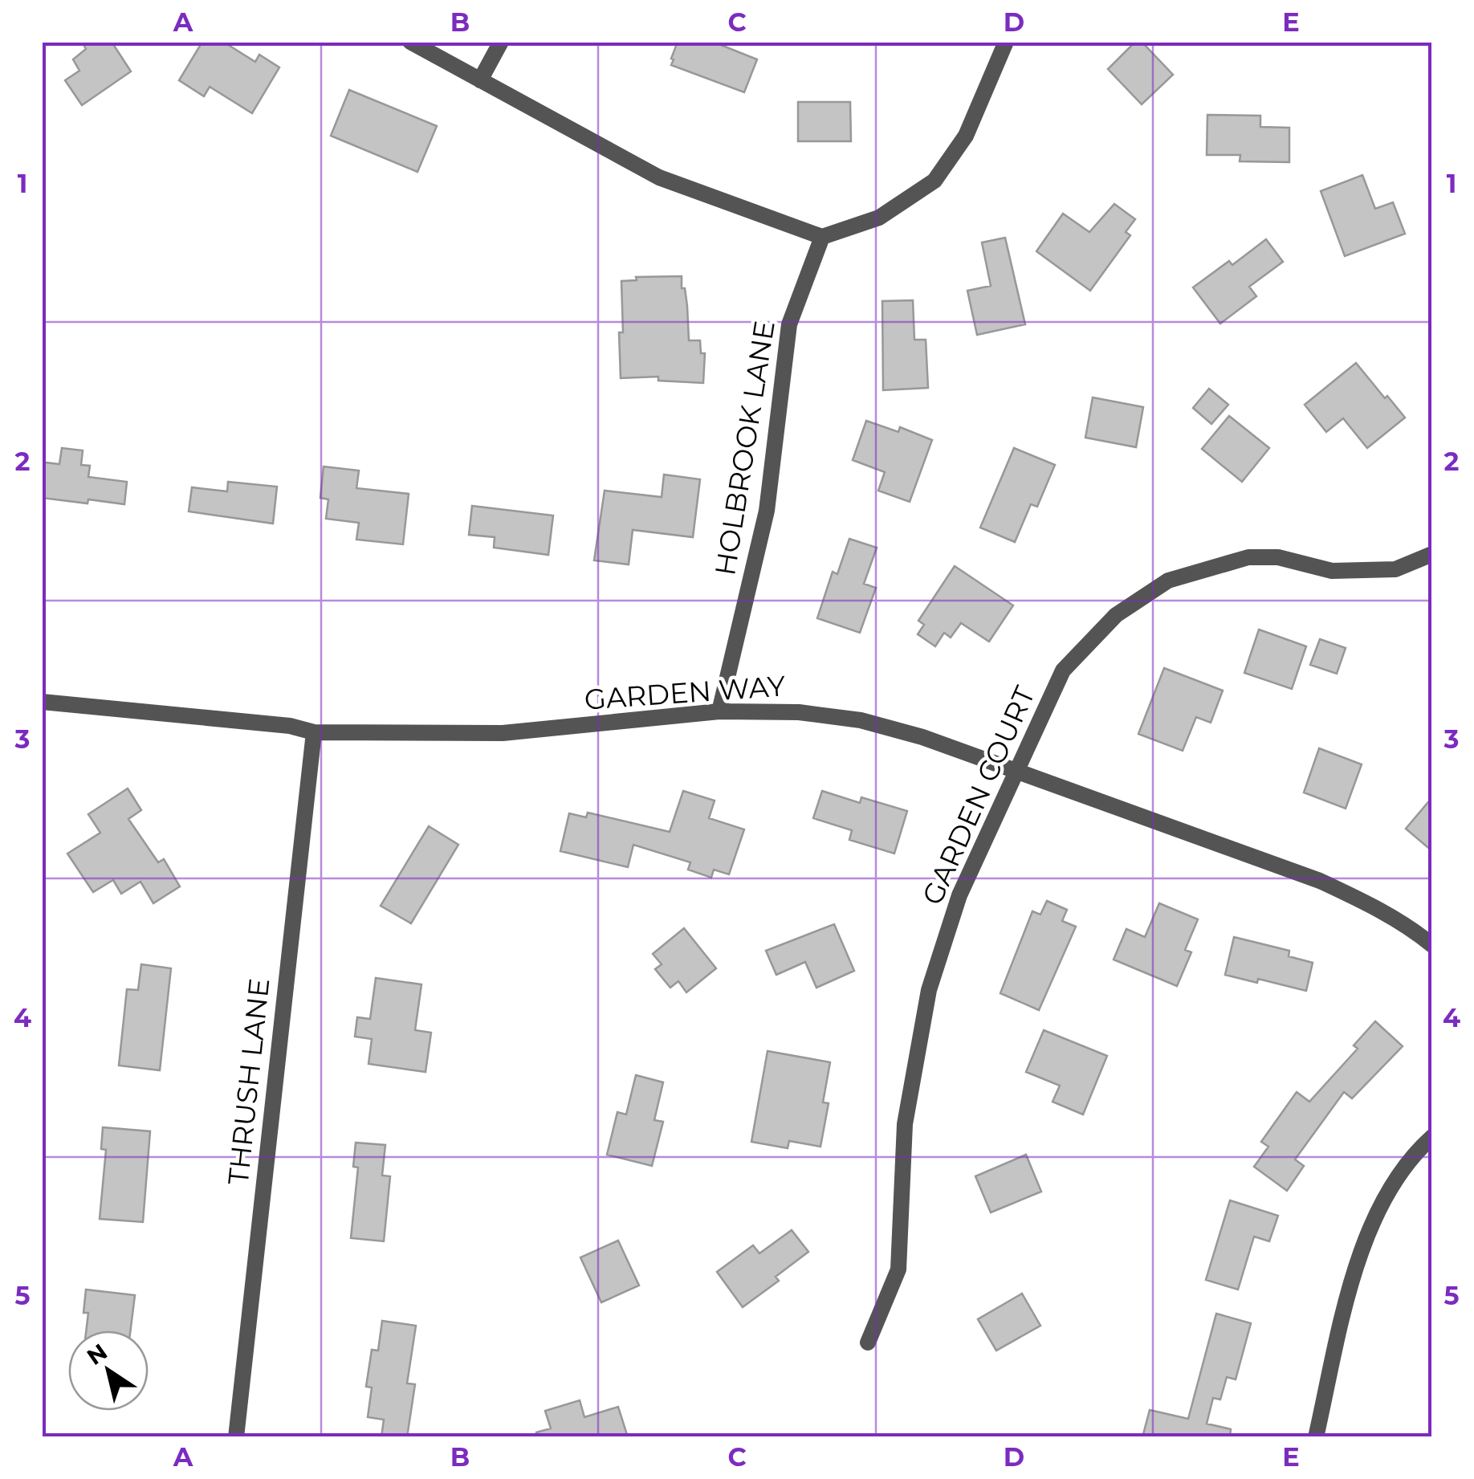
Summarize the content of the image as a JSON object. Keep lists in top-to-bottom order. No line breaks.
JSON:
{"streets":{"street":["HOLBROOK LANE","GARDEN WAY","GARDEN COURT","THRUSH LANE"]},"crossings":[["HOLBROOK LANE","GARDEN WAY"],["GARDEN WAY","GARDEN COURT"],["GARDEN WAY","THRUSH LANE"]],"north":"top left","grid":{"columns":["A","B","C","D","E"],"rows":["1","2","3","4","5"]}}
